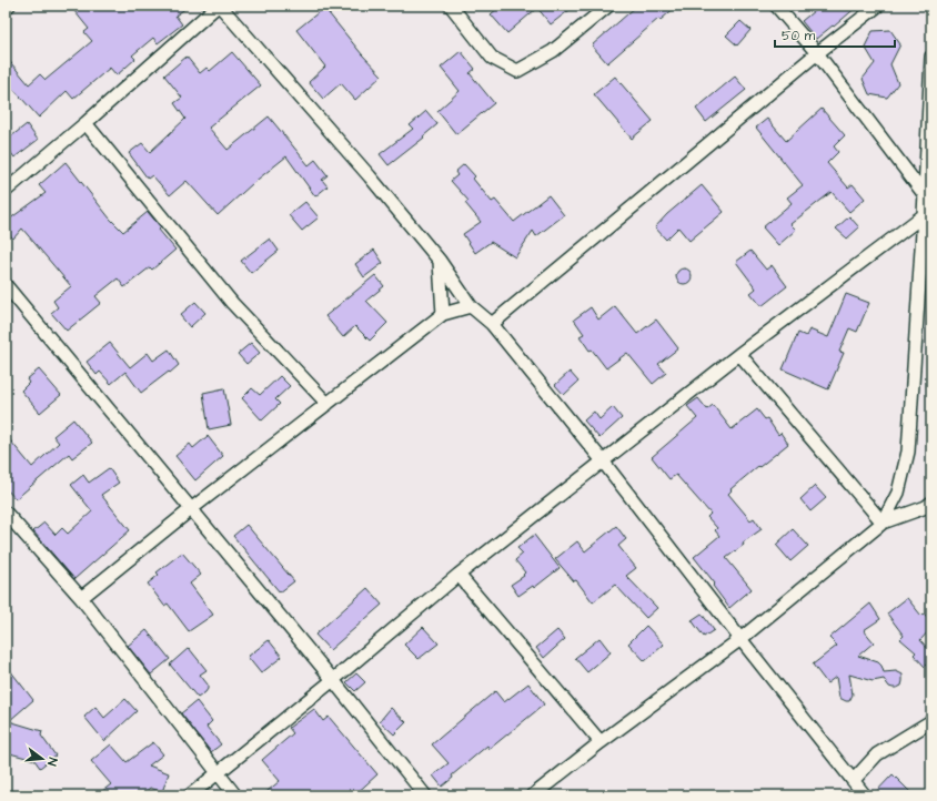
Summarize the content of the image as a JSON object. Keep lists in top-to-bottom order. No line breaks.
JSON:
{"scale_bar":"50 m","north":"right"}
